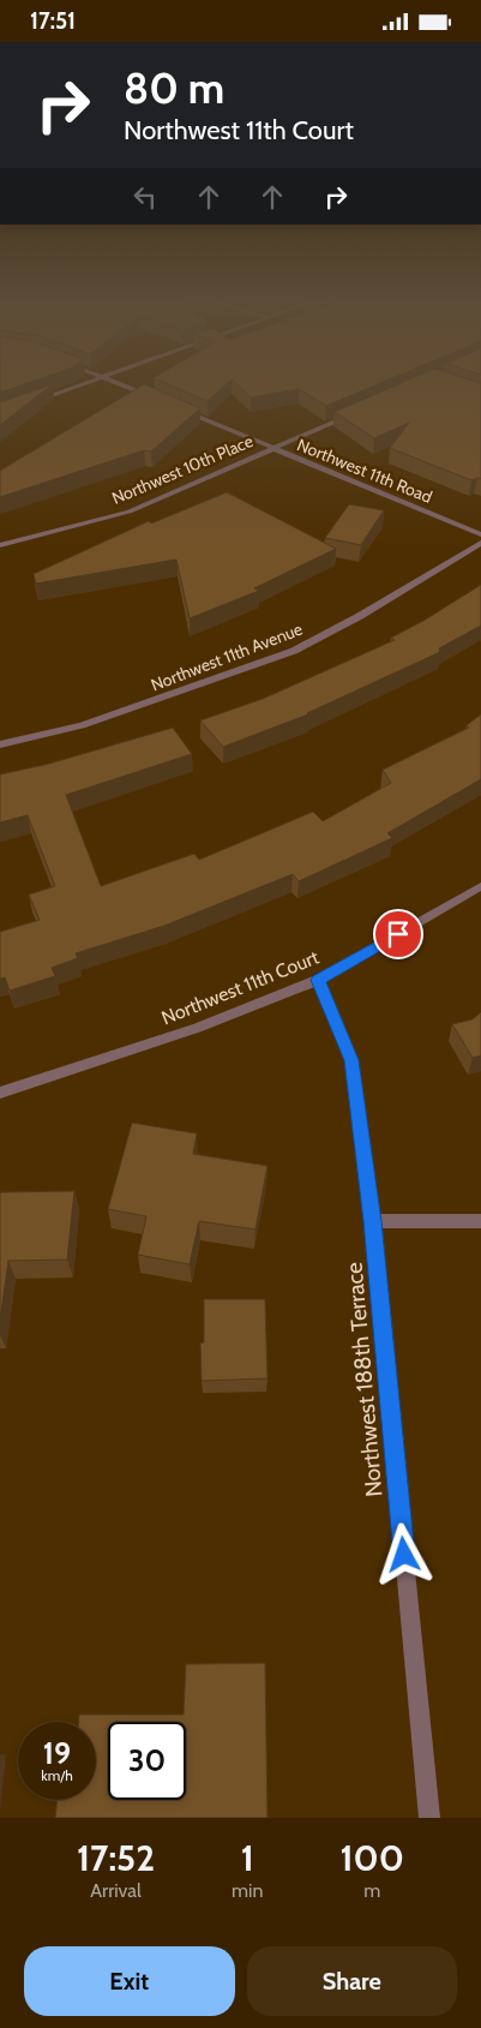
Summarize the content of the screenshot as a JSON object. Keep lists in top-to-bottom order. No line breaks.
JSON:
{"streets":{"street":["Northwest 10th Place","Northwest 11th Road","Northwest 11th Avenue","Northwest 11th Court","Northwest 188th Terrace"]},"crossings":[["Northwest 10th Place","Northwest 11th Road"],["Northwest 11th Court","Northwest 188th Terrace"]],"page":{"status":"17:51","turn":["80 m","Northwest 11th Court"],"speed":"19 km/h","limit":"30","eta":["17:52","Arrival","1","min","100","m"],"buttons":["Exit","Share"]}}
